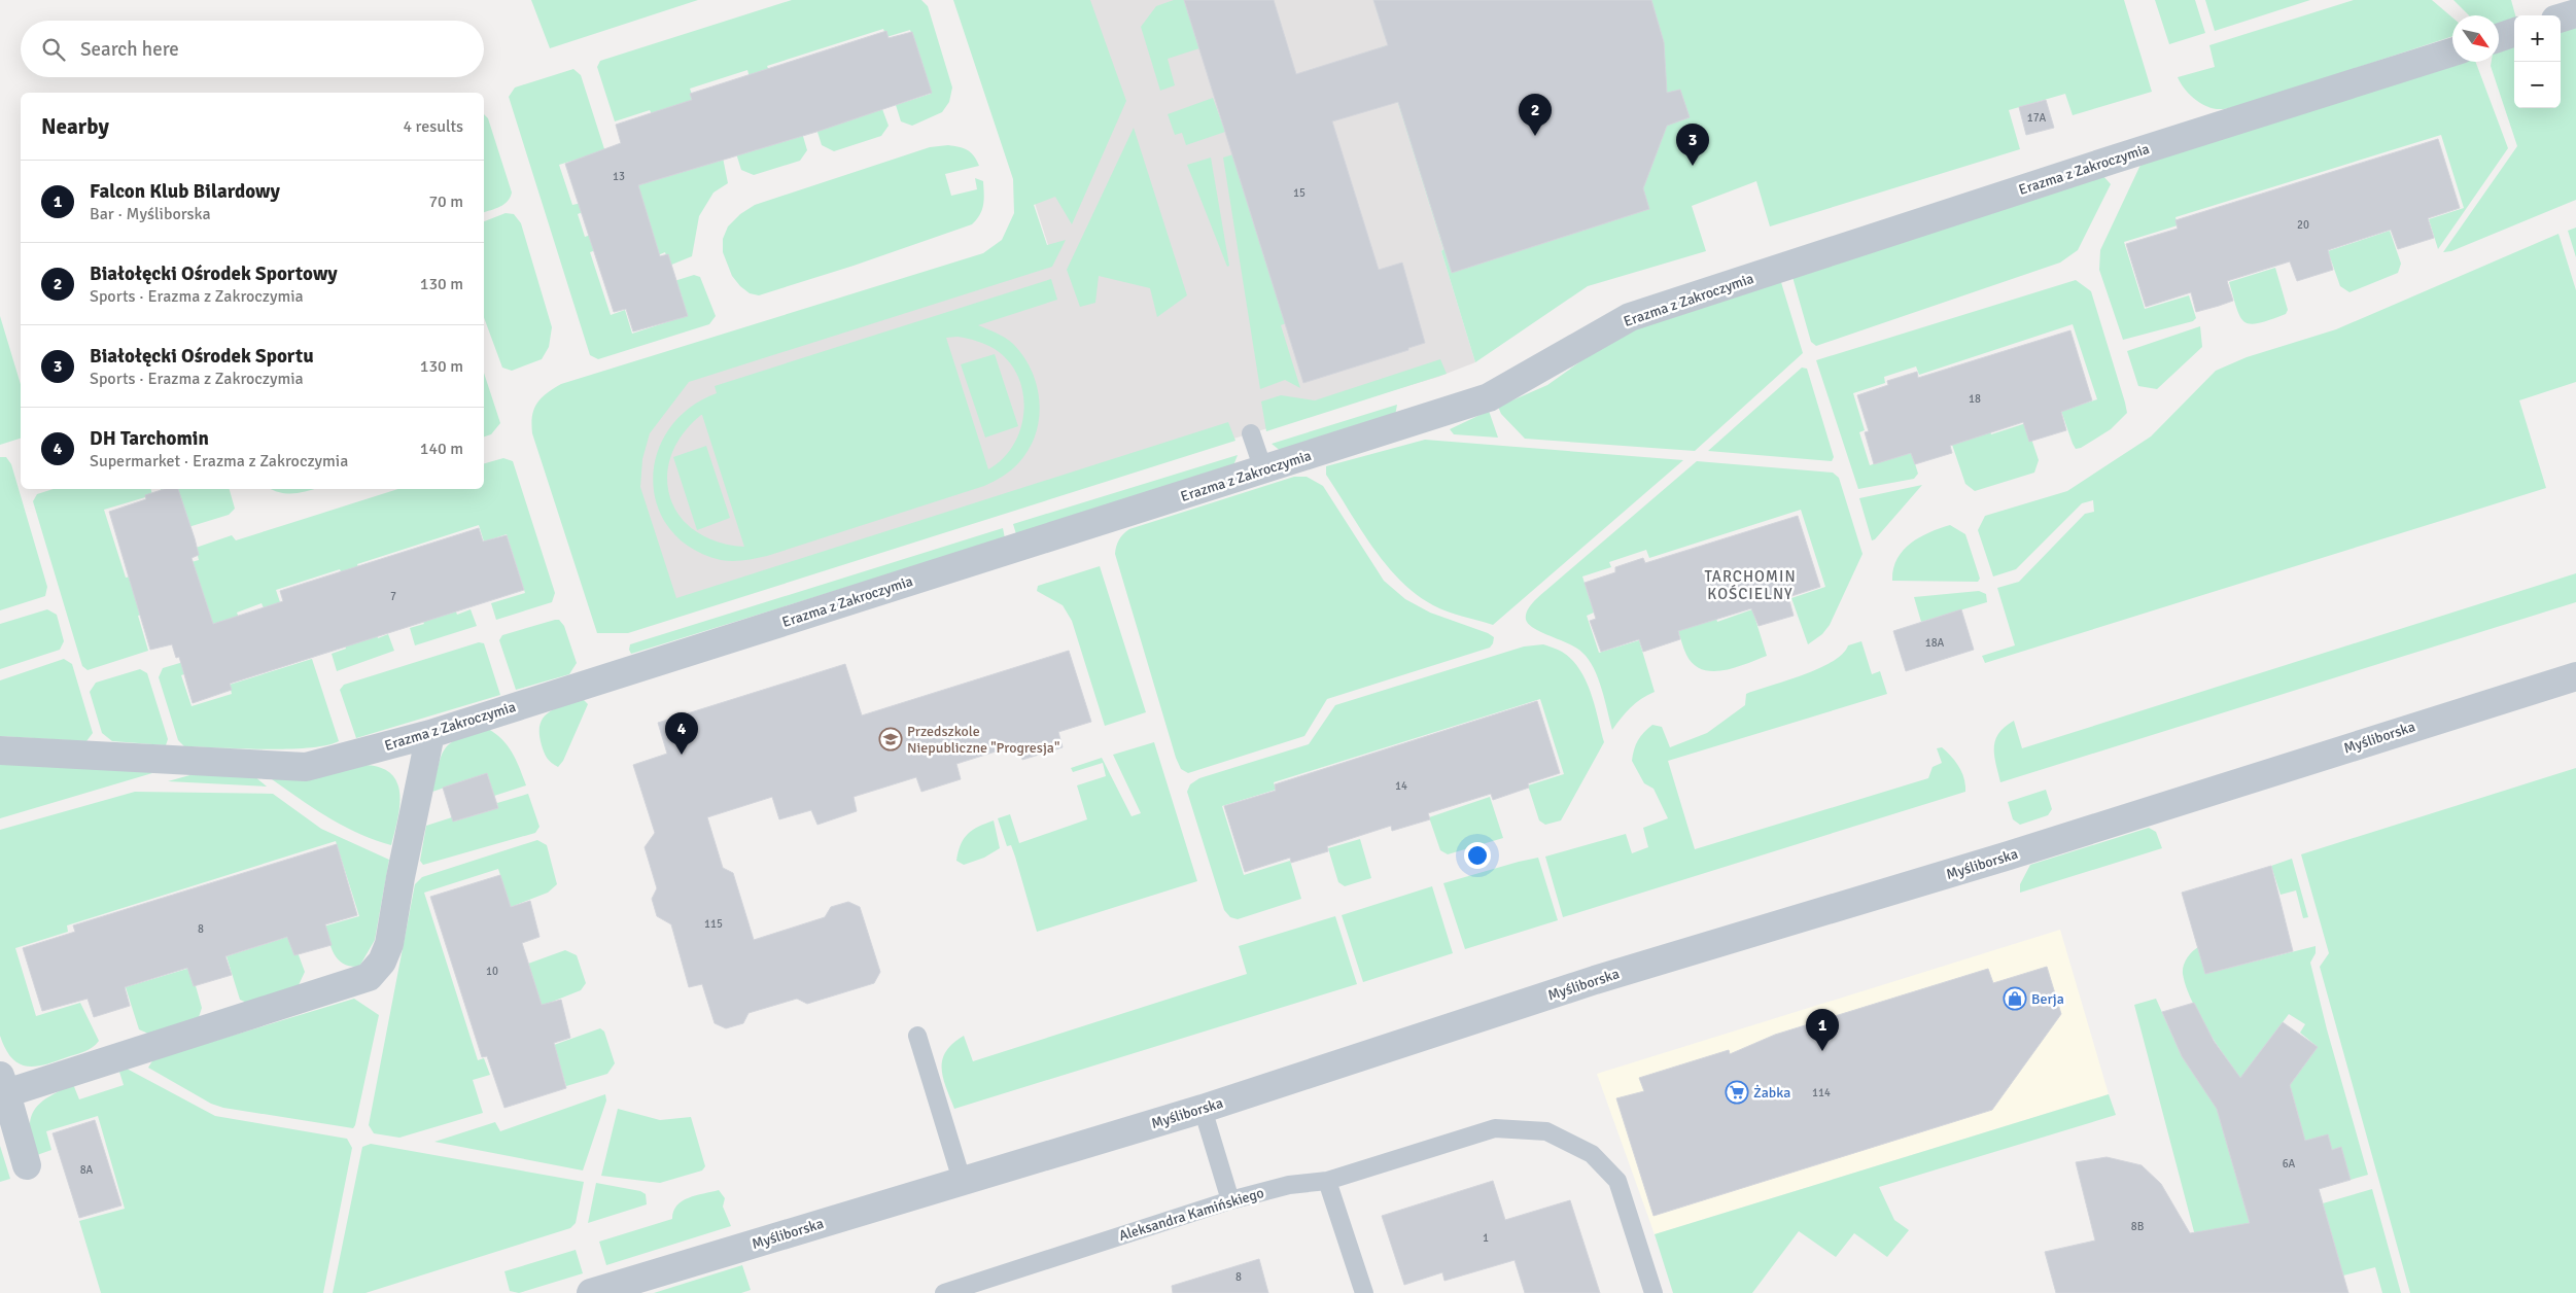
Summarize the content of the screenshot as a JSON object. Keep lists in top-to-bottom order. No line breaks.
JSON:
{"streets":{"street":["Erazma z Zakroczymia","Myśliborska"],"lane":["Aleksandra Kamińskiego"]},"districts":["TARCHOMIN KOŚCIELNY"],"places":{"school or university":["Przedszkole Niepubliczne \"Progresja\""],"shop":["Berja"],"supermarket":["Żabka"]},"house_numbers":["17A","13","15","20","18","7","18A","14","115","8","10","114","6A","8A","8B","1","8"],"north":"bottom right","page":{"map_buttons":["+","−"],"search":"Search here","heading":["Nearby","4 results"],"pins":["2","3","4","1"],"list":[{"mark":"1","name":"Falcon Klub Bilardowy","note":"Bar · Myśliborska","value":"70 m"},{"mark":"2","name":"Białołęcki Ośrodek Sportowy","note":"Sports · Erazma z Zakroczymia","value":"130 m"},{"mark":"3","name":"Białołęcki Ośrodek Sportu","note":"Sports · Erazma z Zakroczymia","value":"130 m"},{"mark":"4","name":"DH Tarchomin","note":"Supermarket · Erazma z Zakroczymia","value":"140 m"}]}}
